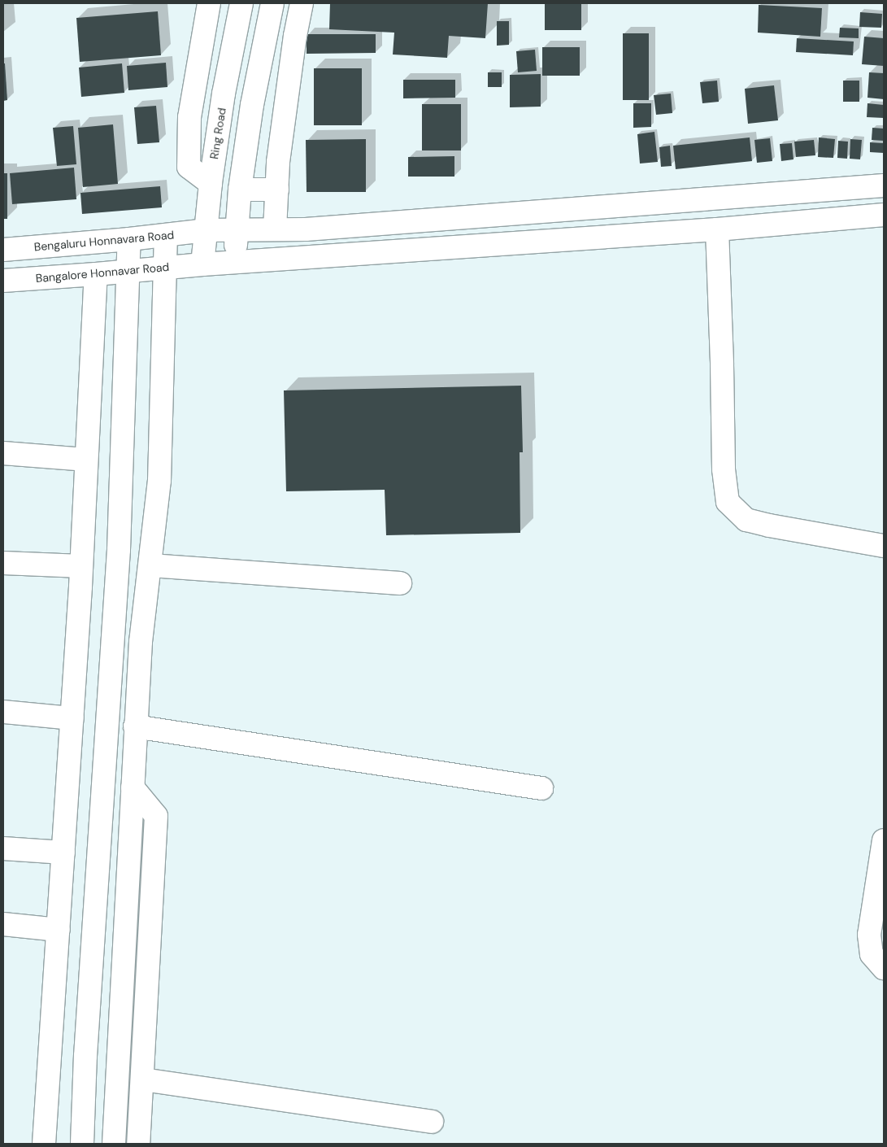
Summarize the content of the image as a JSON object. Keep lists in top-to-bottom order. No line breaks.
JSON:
{"streets":{"main road":["Ring Road","Bengaluru Honnavara Road","Bangalore Honnavar Road"]},"crossings":[["Ring Road","Bengaluru Honnavara Road"],["Ring Road","Bangalore Honnavar Road"]]}
